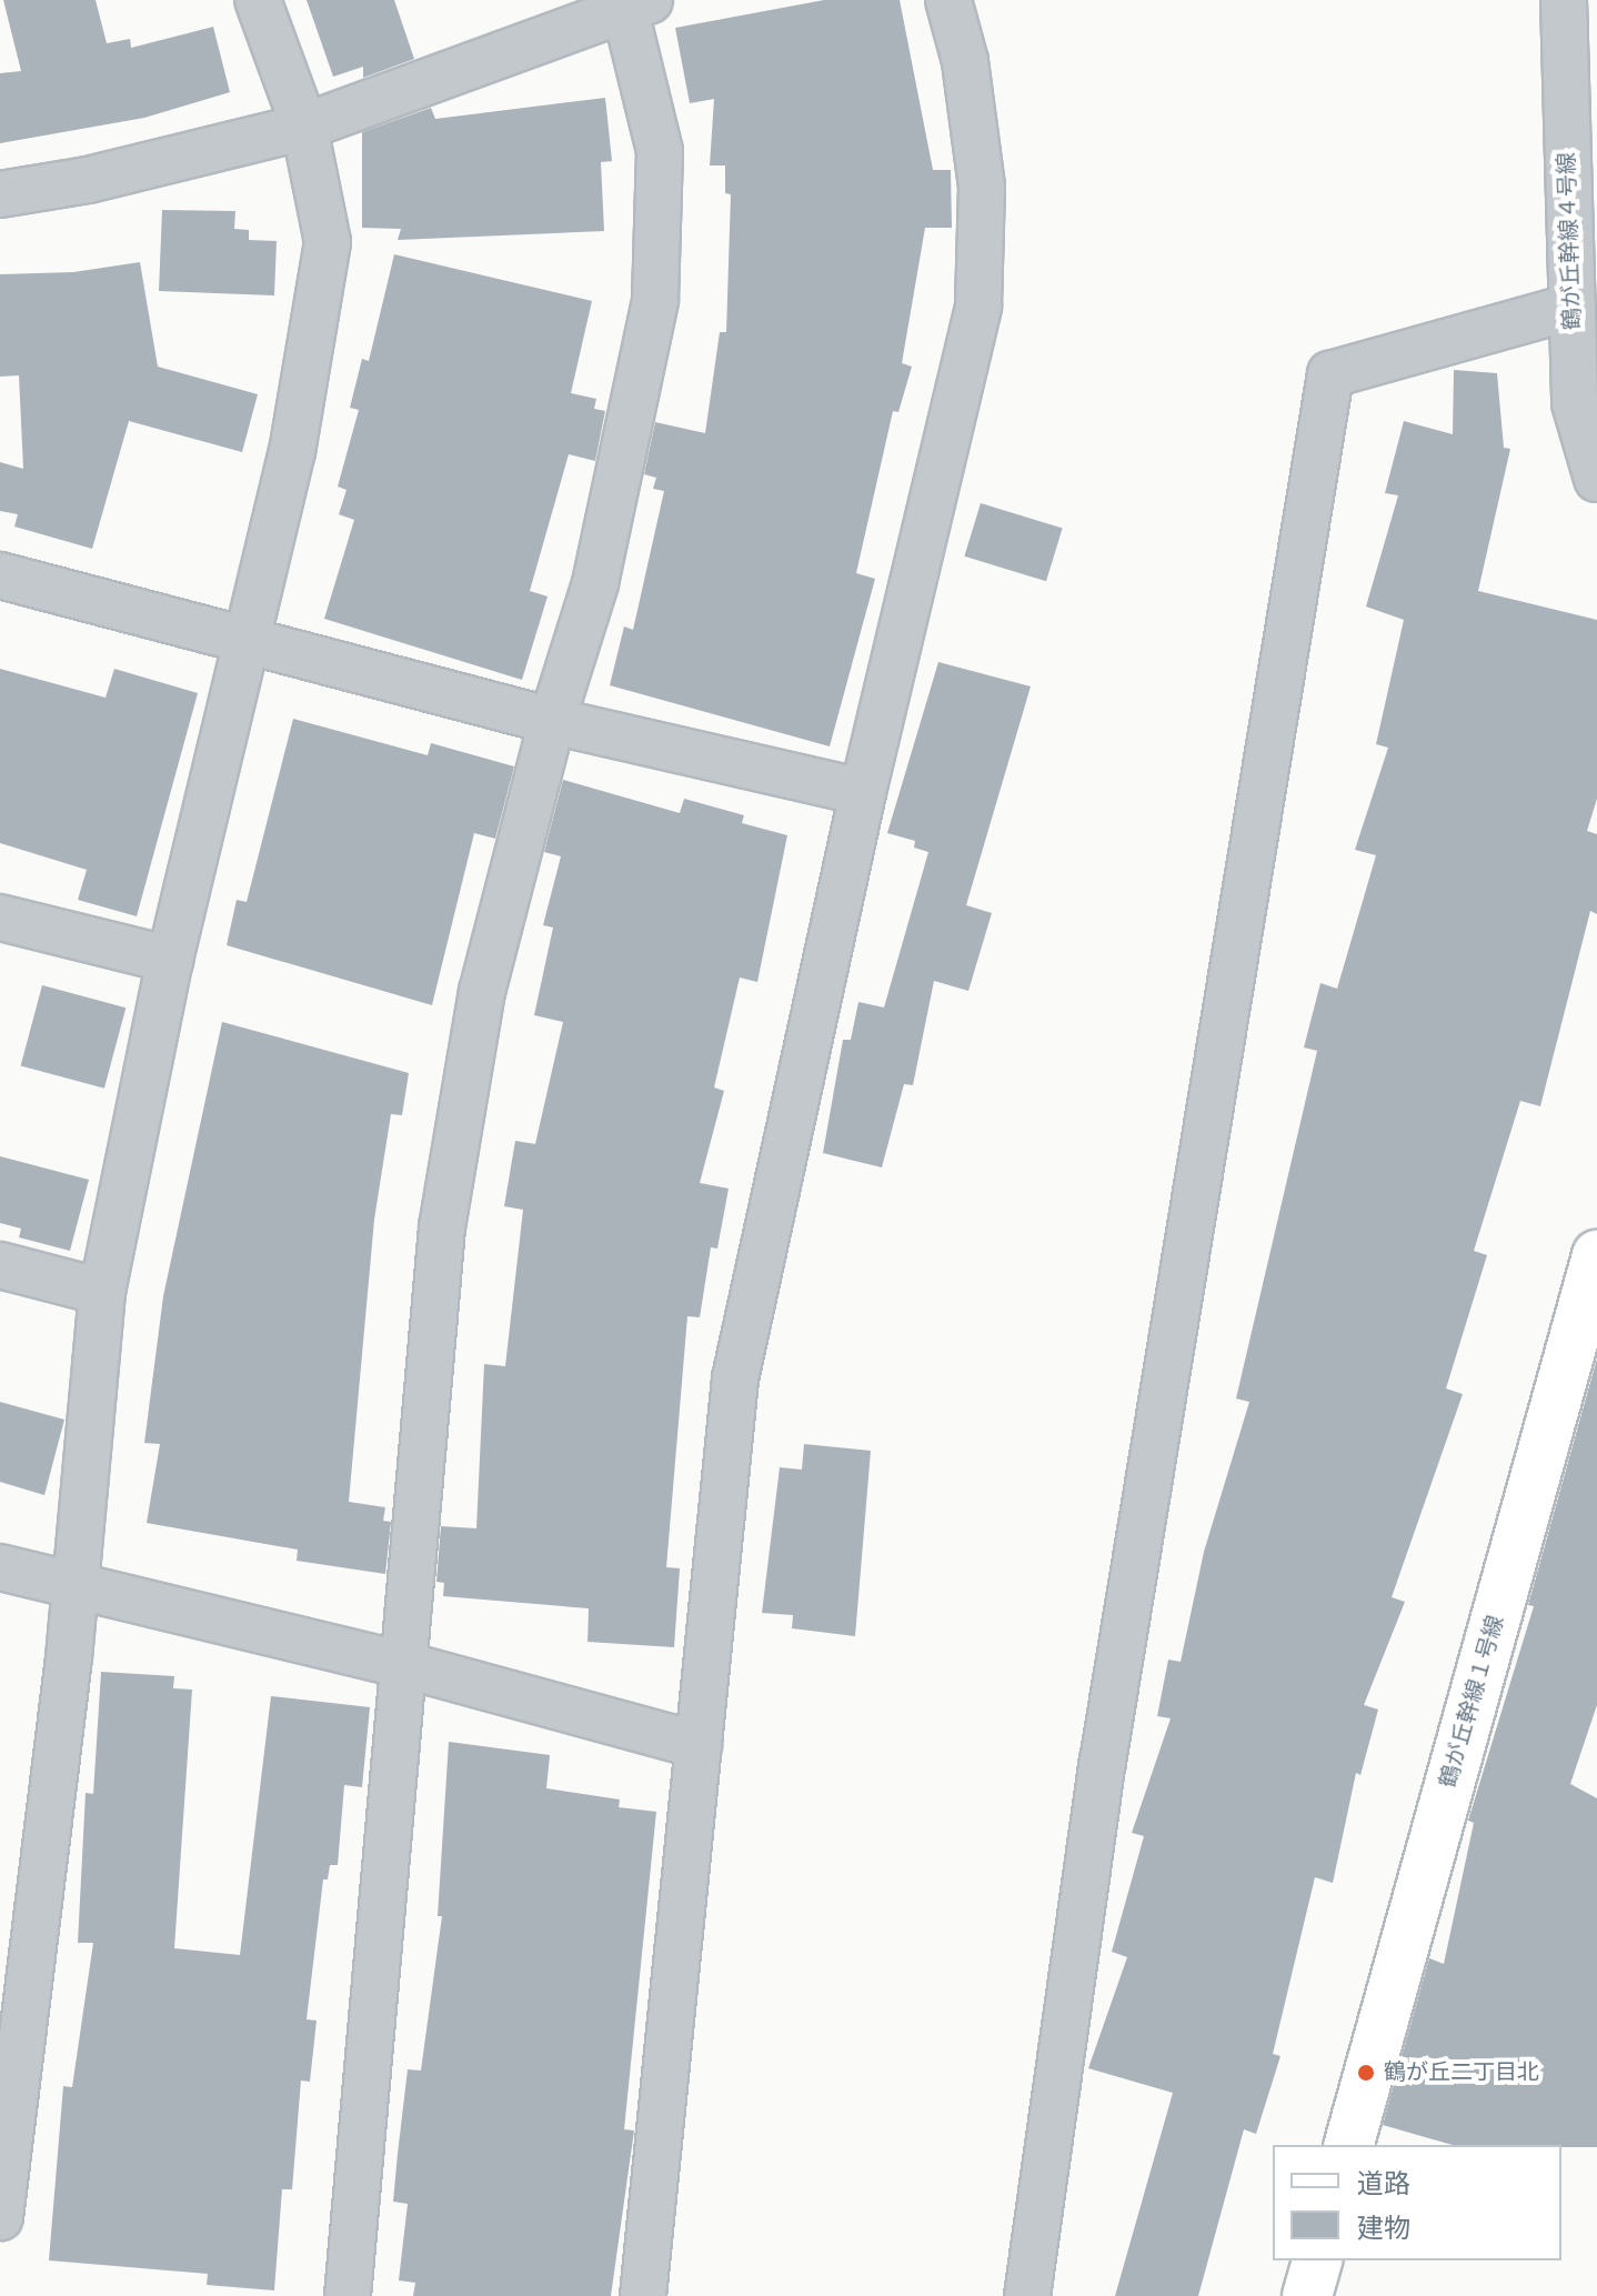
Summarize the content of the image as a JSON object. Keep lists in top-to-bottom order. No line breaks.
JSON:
{"streets":{"street":["鶴が丘幹線４号線","鶴が丘幹線１号線"]},"places":["鶴が丘二丁目北"],"legend":["道路","建物"]}
